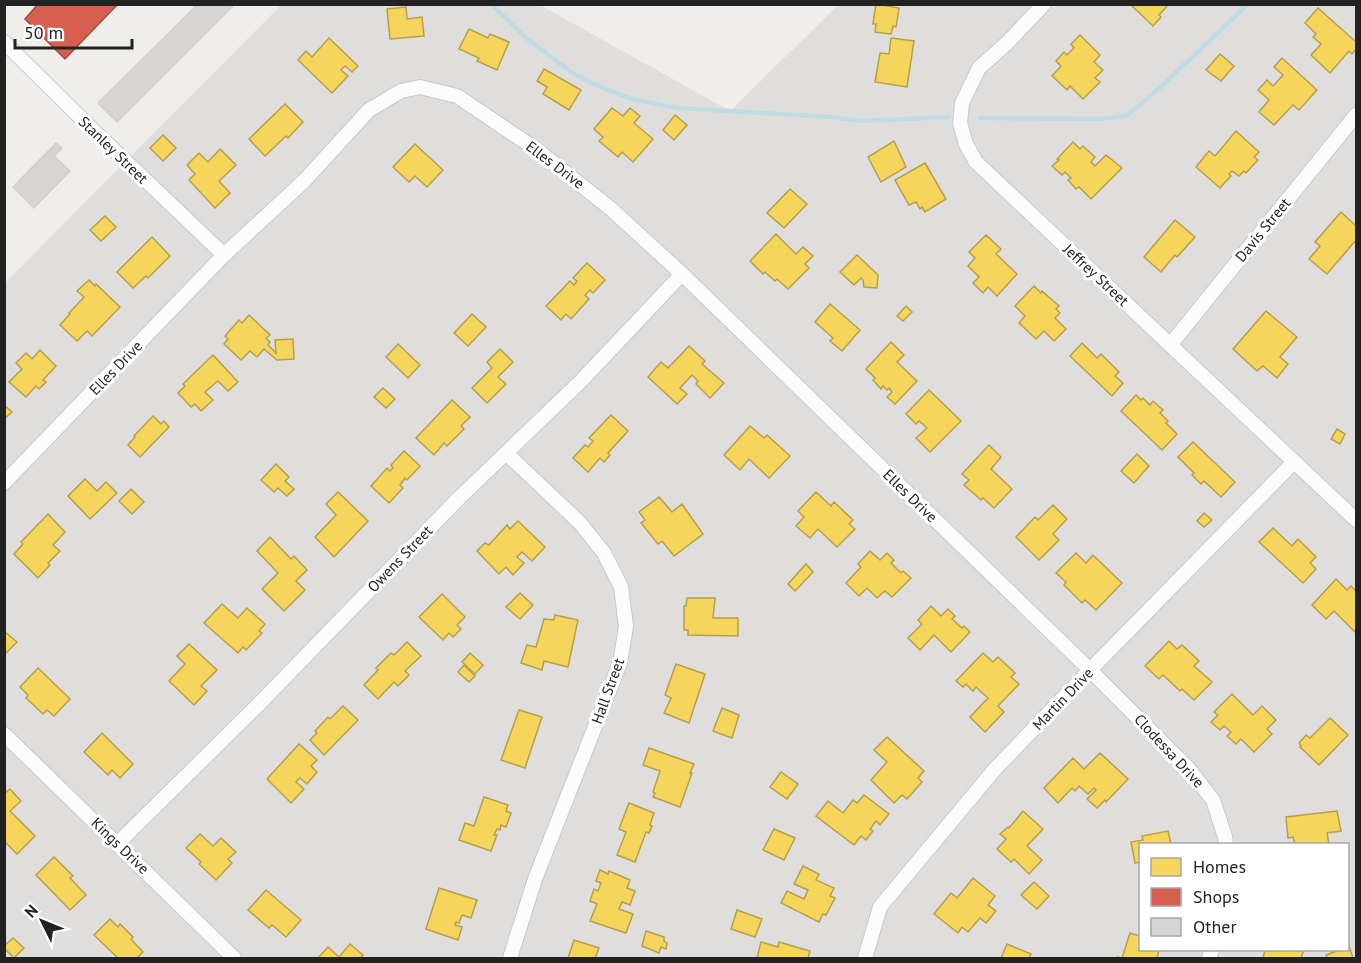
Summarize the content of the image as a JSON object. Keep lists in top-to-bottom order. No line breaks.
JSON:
{"streets":{"street":["Stanley Street","Elles Drive","Davis Street","Jeffrey Street","Owens Street","Hall Street","Martin Drive","Clodessa Drive","Kings Drive"]},"crossings":[["Stanley Street","Elles Drive"],["Elles Drive","Owens Street"],["Elles Drive","Martin Drive"],["Elles Drive","Clodessa Drive"],["Davis Street","Jeffrey Street"],["Jeffrey Street","Martin Drive"],["Owens Street","Hall Street"],["Owens Street","Kings Drive"],["Martin Drive","Clodessa Drive"]],"legend":["Homes","Shops","Other"],"scale_bar":"50 m","north":"top left"}
